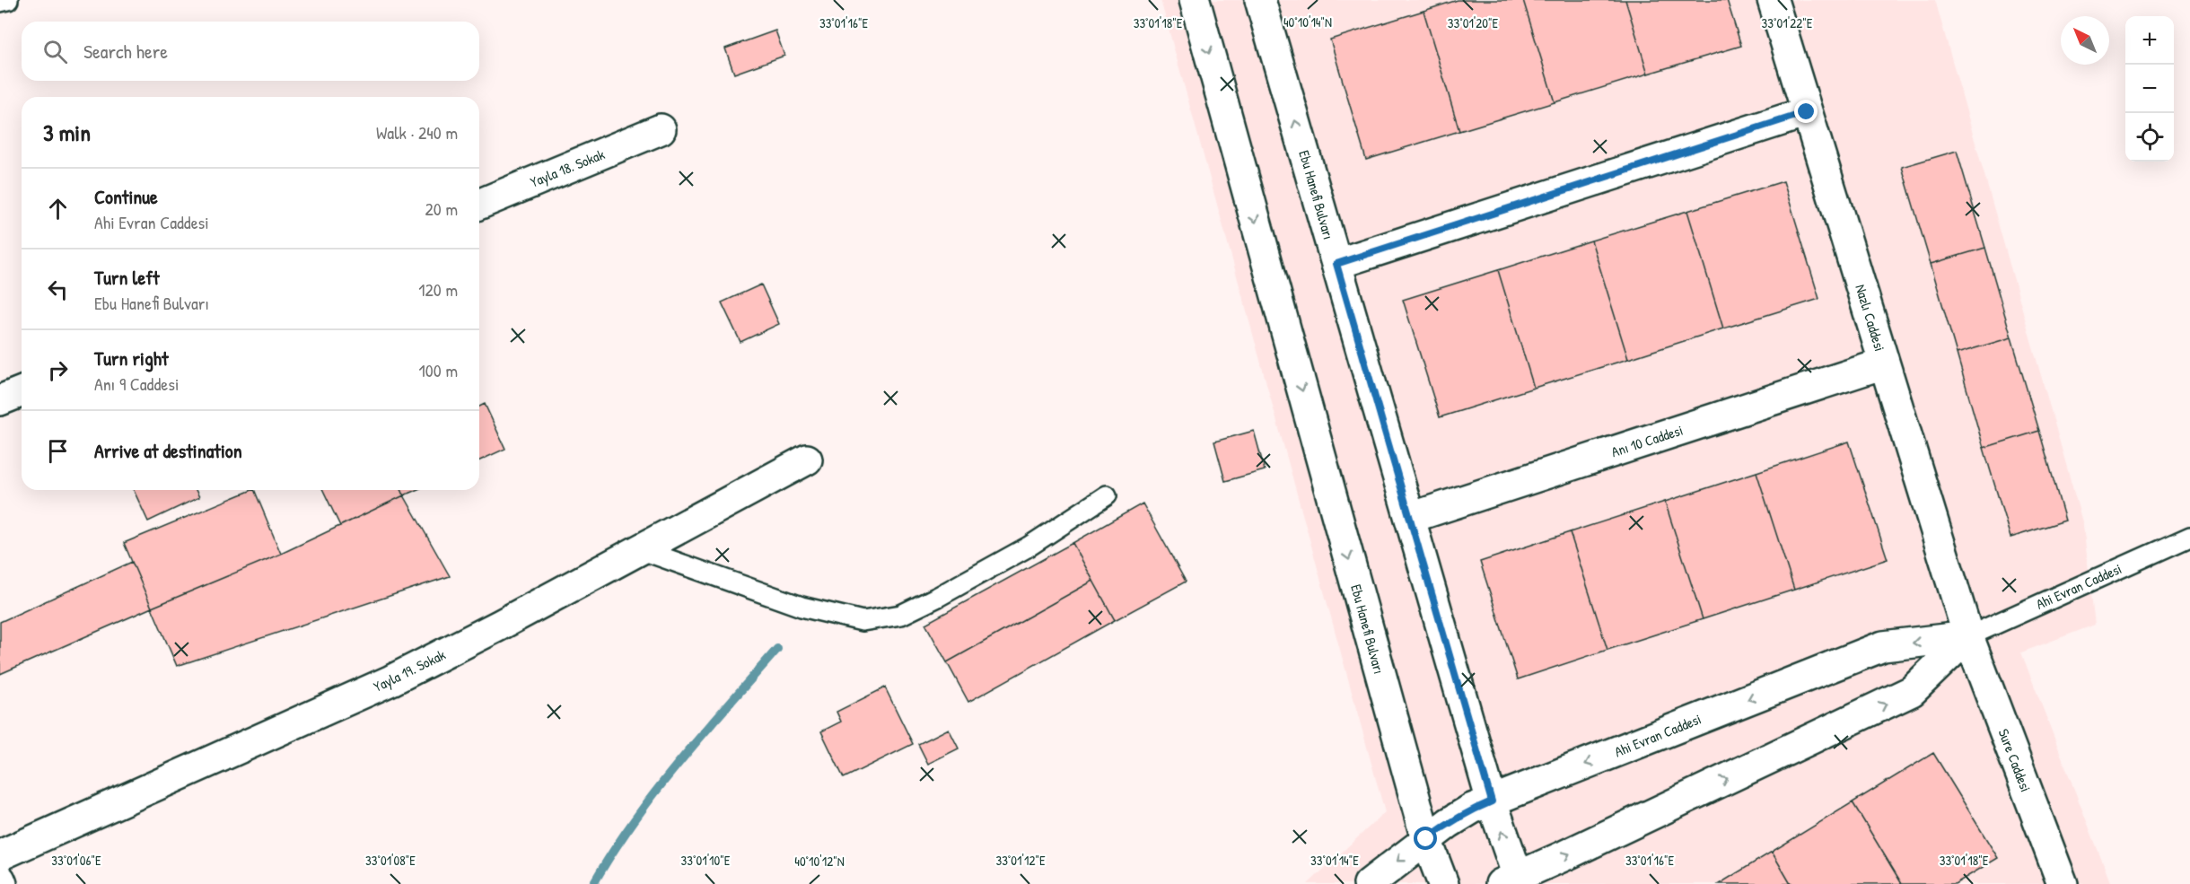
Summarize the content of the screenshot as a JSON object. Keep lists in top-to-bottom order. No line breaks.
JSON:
{"streets":{"street":["Yayla 18. Sokak","Ebu Hanefi Bulvarı","Nazlı Caddesi","Anı 10 Caddesi","Ahi Evran Caddesi","Yayla 19. Sokak","Sure Caddesi"]},"crossings":[["Ebu Hanefi Bulvarı","Anı 10 Caddesi"],["Ebu Hanefi Bulvarı","Ahi Evran Caddesi"],["Nazlı Caddesi","Anı 10 Caddesi"],["Nazlı Caddesi","Ahi Evran Caddesi"],["Nazlı Caddesi","Sure Caddesi"],["Ahi Evran Caddesi","Sure Caddesi"]],"north":"top left","page":{"map_buttons":["+","−"],"search":"Search here","heading":["3 min","Walk · 240 m"],"list":[["Continue","Ahi Evran Caddesi","20 m"],["Turn left","Ebu Hanefi Bulvarı","120 m"],["Turn right","Anı 9 Caddesi","100 m"],"Arrive at destination"]},"coordinates":["40°10'14\"N","33°01'16\"E","33°01'18\"E","33°01'22\"E","33°01'20\"E","33°01'06\"E","33°01'08\"E","33°01'10\"E","33°01'12\"E","33°01'14\"E","40°10'12\"N"]}
